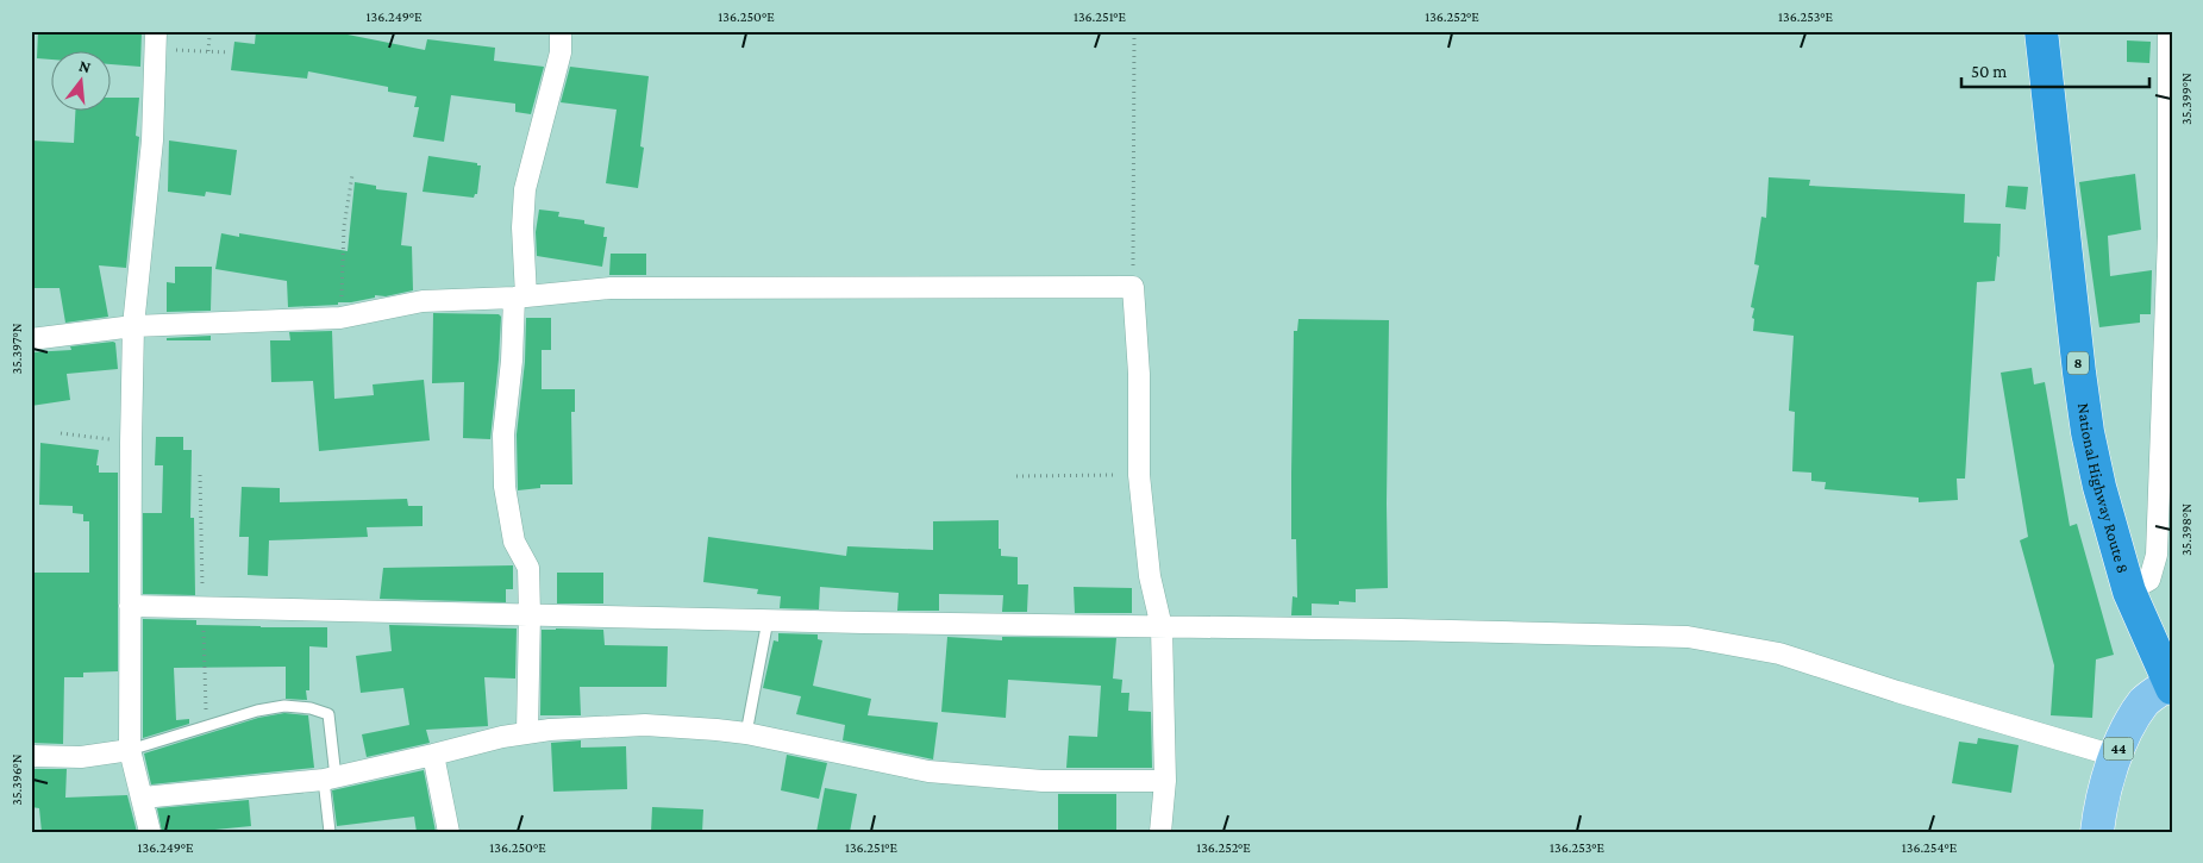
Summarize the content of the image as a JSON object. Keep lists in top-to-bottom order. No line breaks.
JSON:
{"streets":{"highway":["8","National Highway Route 8"],"main road":["44"]},"crossings":[["National Highway Route 8","44"]],"scale_bar":"50 m","north":"top","coordinates":["136.249°E","136.250°E","136.251°E","136.252°E","136.253°E","35.399°N","35.397°N","35.398°N","35.396°N","136.254°E"]}
